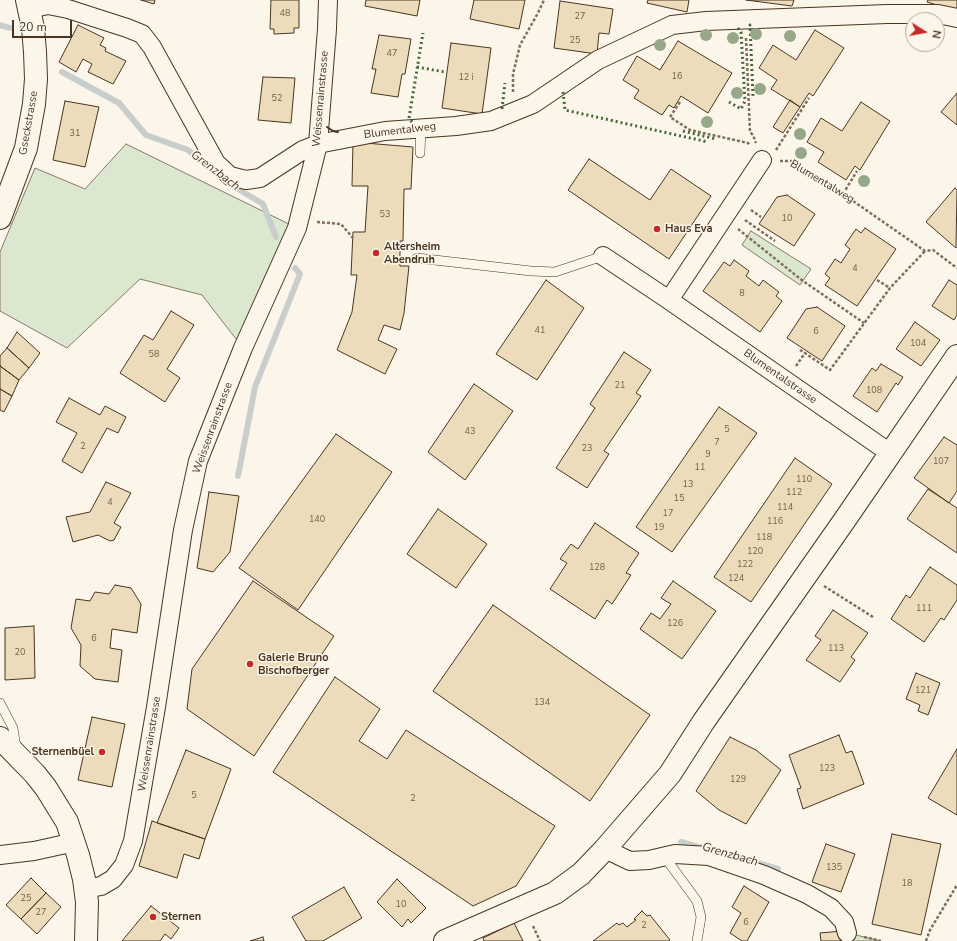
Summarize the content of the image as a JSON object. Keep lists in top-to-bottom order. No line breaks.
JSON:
{"streets":{"street":["Weissenrainstrasse","Gseckstrasse","Blumentalweg","Blumentalstrasse"]},"crossings":[["Weissenrainstrasse","Blumentalweg"],["Gseckstrasse","Blumentalweg"]],"water":["Grenzbach"],"places":["Haus Eva","Altersheim Abendruh","Galerie Bruno Bischofberger","Sternenbüel","Sternen"],"house_numbers":["48","27","25","47","16","12 i","52","31","53","10","4","8","41","6","104","58","21","108","5","43","7","2","23","9","107","11","110","13","112","15","4","114","17","140","116","19","118","120","122","128","124","111","126","6","113","20","121","134","123","129","5","2","135","18","25","10","27","6","2"],"scale_bar":"20 m","north":"right"}
